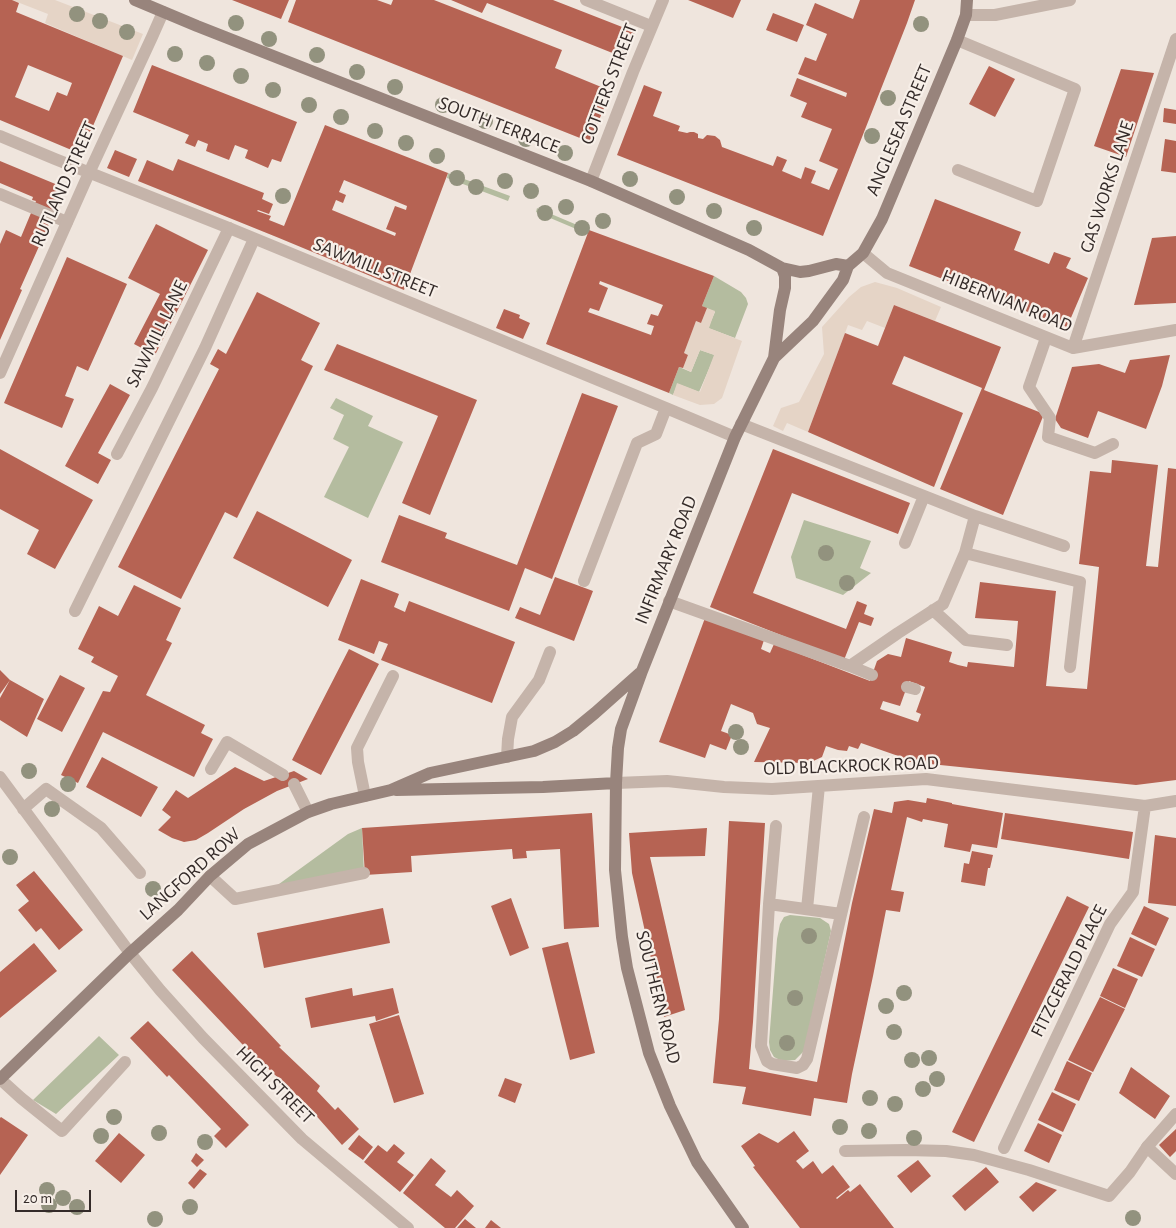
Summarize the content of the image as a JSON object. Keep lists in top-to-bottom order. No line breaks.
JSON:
{"streets":{"main road":["SOUTH TERRACE","ANGLESEA STREET","INFIRMARY ROAD","LANGFORD ROW","SOUTHERN ROAD"],"street":["COTTERS STREET","RUTLAND STREET","GAS WORKS LANE","SAWMILL STREET","HIBERNIAN ROAD","SAWMILL LANE","OLD BLACKROCK ROAD","FITZGERALD PLACE","HIGH STREET"]},"crossings":[["COTTERS STREET","SOUTH TERRACE"],["SOUTH TERRACE","ANGLESEA STREET"],["SOUTH TERRACE","RUTLAND STREET"],["SOUTH TERRACE","INFIRMARY ROAD"],["ANGLESEA STREET","HIBERNIAN ROAD"],["ANGLESEA STREET","INFIRMARY ROAD"],["RUTLAND STREET","SAWMILL STREET"],["GAS WORKS LANE","HIBERNIAN ROAD"],["SAWMILL STREET","SAWMILL LANE"],["SAWMILL STREET","INFIRMARY ROAD"],["INFIRMARY ROAD","OLD BLACKROCK ROAD"],["INFIRMARY ROAD","LANGFORD ROW"],["INFIRMARY ROAD","SOUTHERN ROAD"],["OLD BLACKROCK ROAD","LANGFORD ROW"],["OLD BLACKROCK ROAD","FITZGERALD PLACE"],["OLD BLACKROCK ROAD","SOUTHERN ROAD"],["LANGFORD ROW","SOUTHERN ROAD"],["LANGFORD ROW","HIGH STREET"]],"scale_bar":"20 m"}
